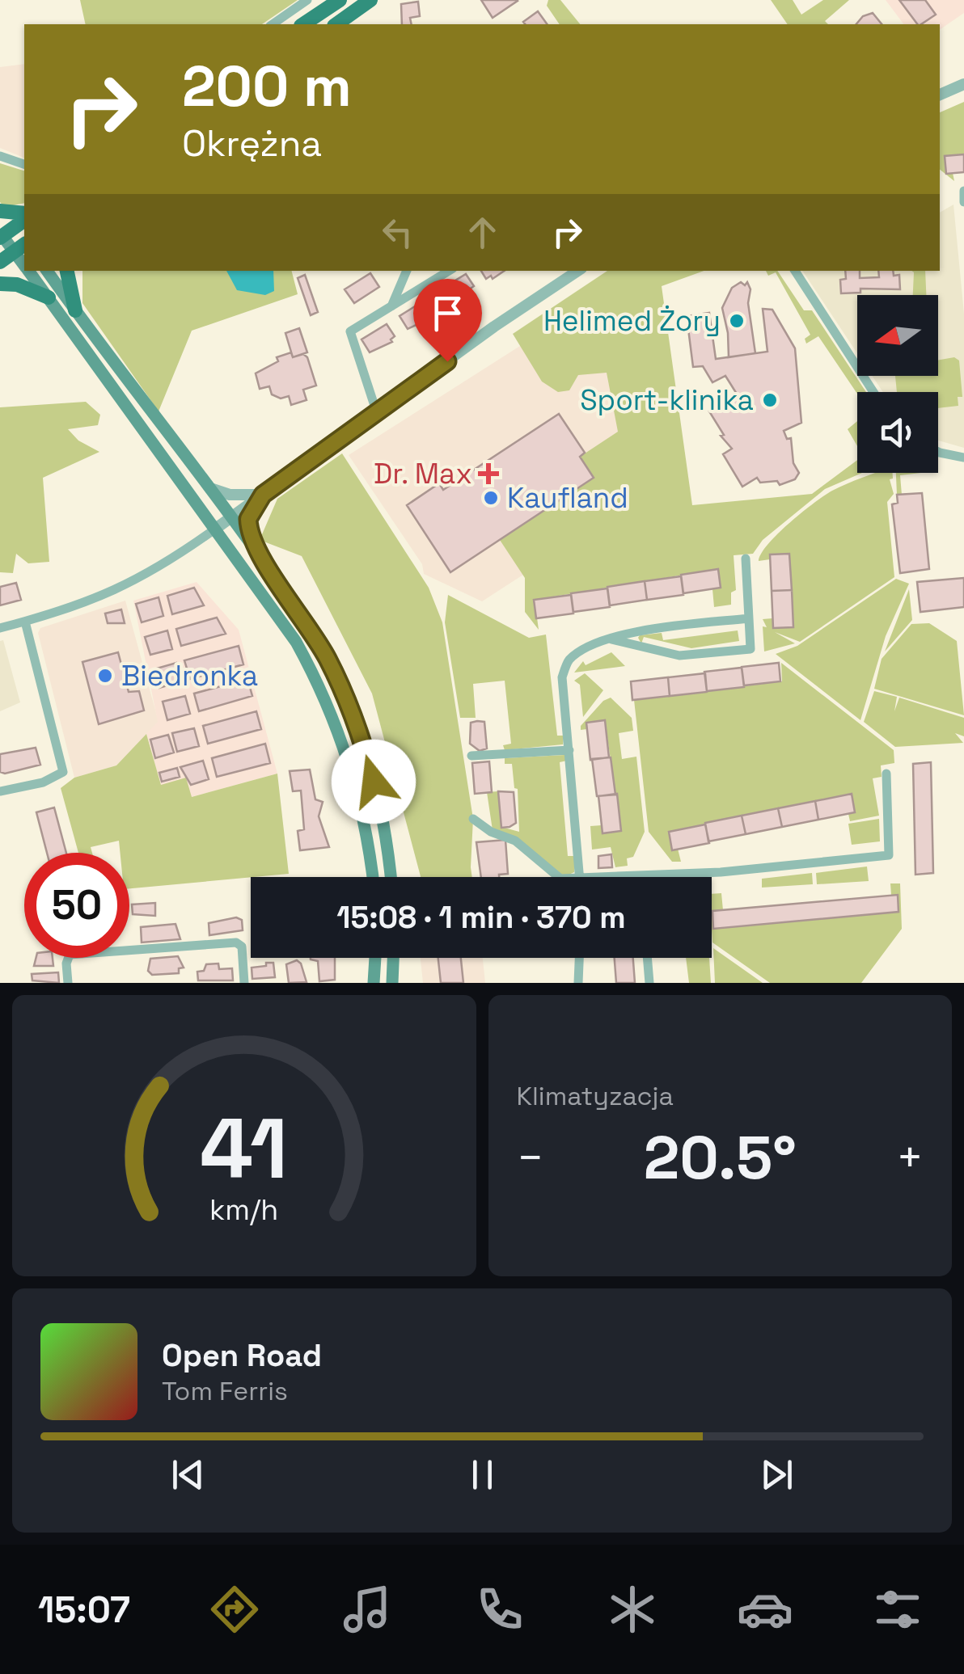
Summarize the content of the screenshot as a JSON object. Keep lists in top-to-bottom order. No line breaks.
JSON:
{"places":{"other":["Helimed Żory","Sport-klinika","Kaufland","Biedronka"],"health":["Dr. Max"]},"north":"left","page":{"turn":["200 m","Okrężna"],"limit":"50","trip":"15:08 · 1 min · 370 m","tile":"Klimatyzacja","heat":["−","20.5°","+"],"song":["Open Road","Tom Ferris"],"tabs":"15:07","gauge":["41","km/h"]}}
